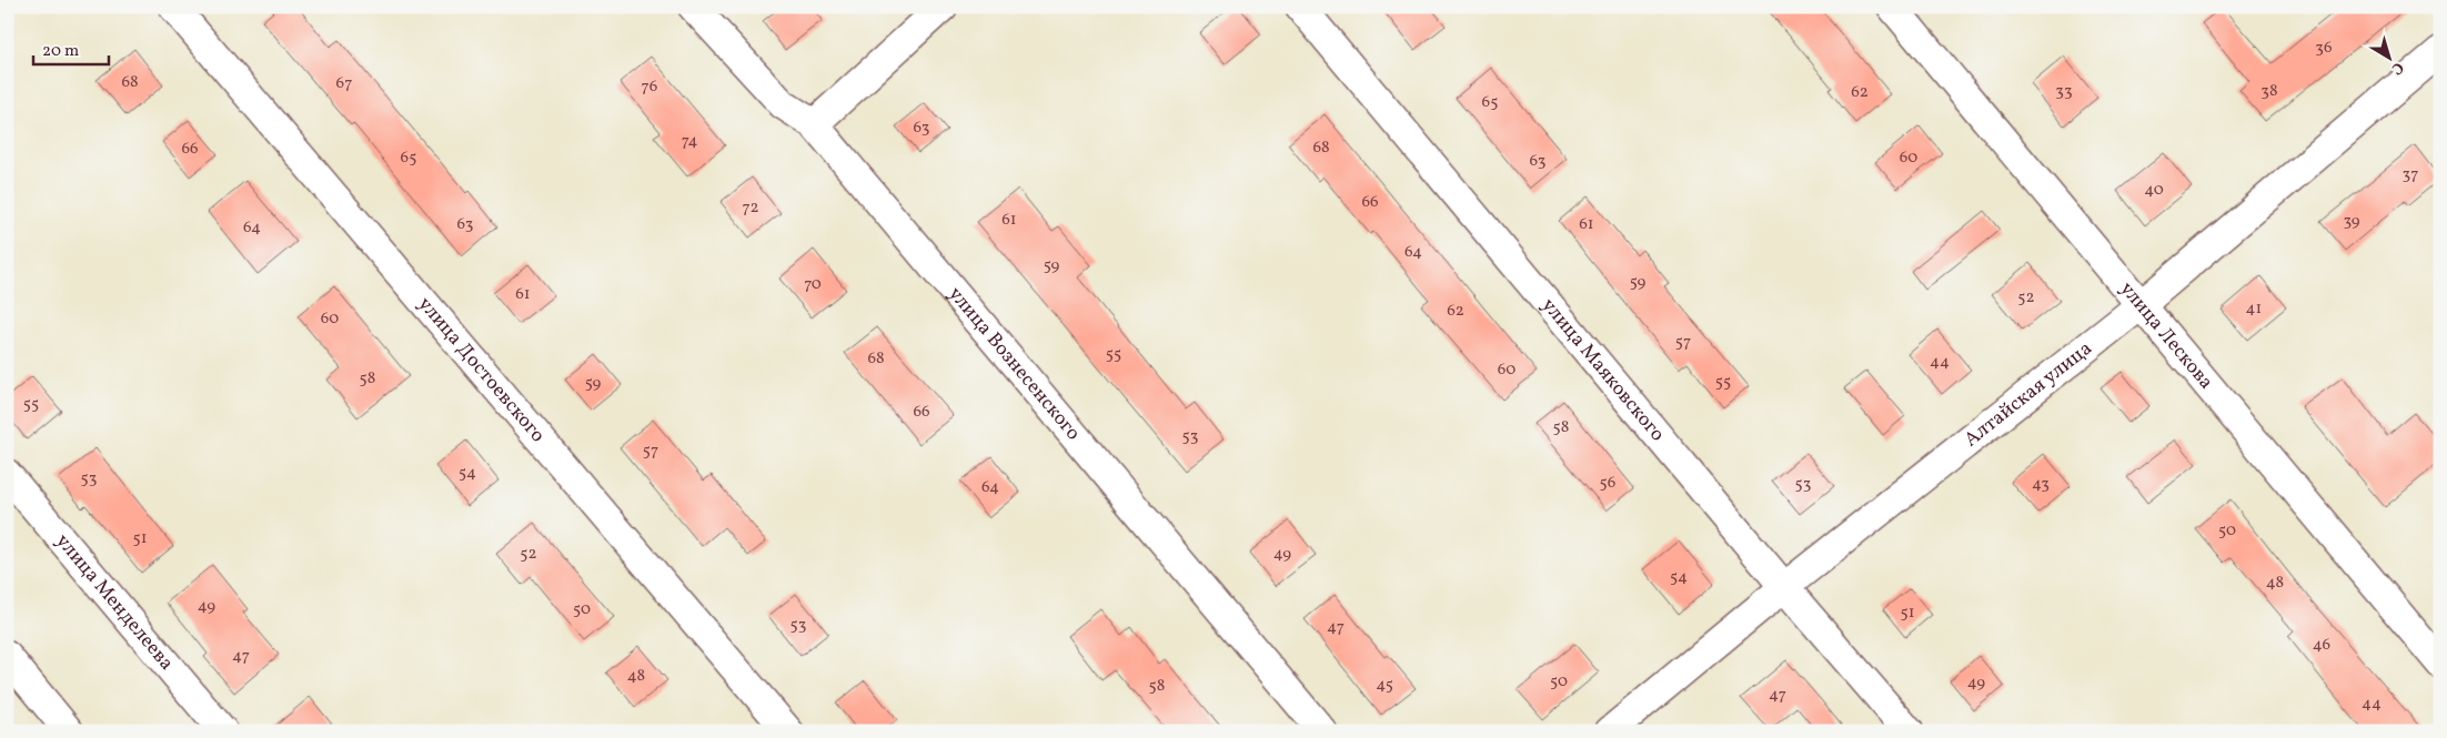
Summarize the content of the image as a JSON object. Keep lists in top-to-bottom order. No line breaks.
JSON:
{"streets":{"street":["улица Лескова","улица Вознесенского","улица Достоевского","улица Маяковского","Алтайская улица","улица Менделеева"]},"crossings":[["улица Лескова","Алтайская улица"],["улица Маяковского","Алтайская улица"]],"house_numbers":["36","68","67","76","33","38","62","65","63","74","68","66","65","60","63","37","40","66","72","61","39","63","61","64","64","59","59","70","61","52","41","62","60","57","55","68","44","60","58","55","59","55","66","58","53","57","54","53","56","53","43","64","50","51","52","49","54","48","49","50","51","53","47","46","47","48","50","49","45","58","47","44"],"scale_bar":"20 m","north":"bottom right"}
